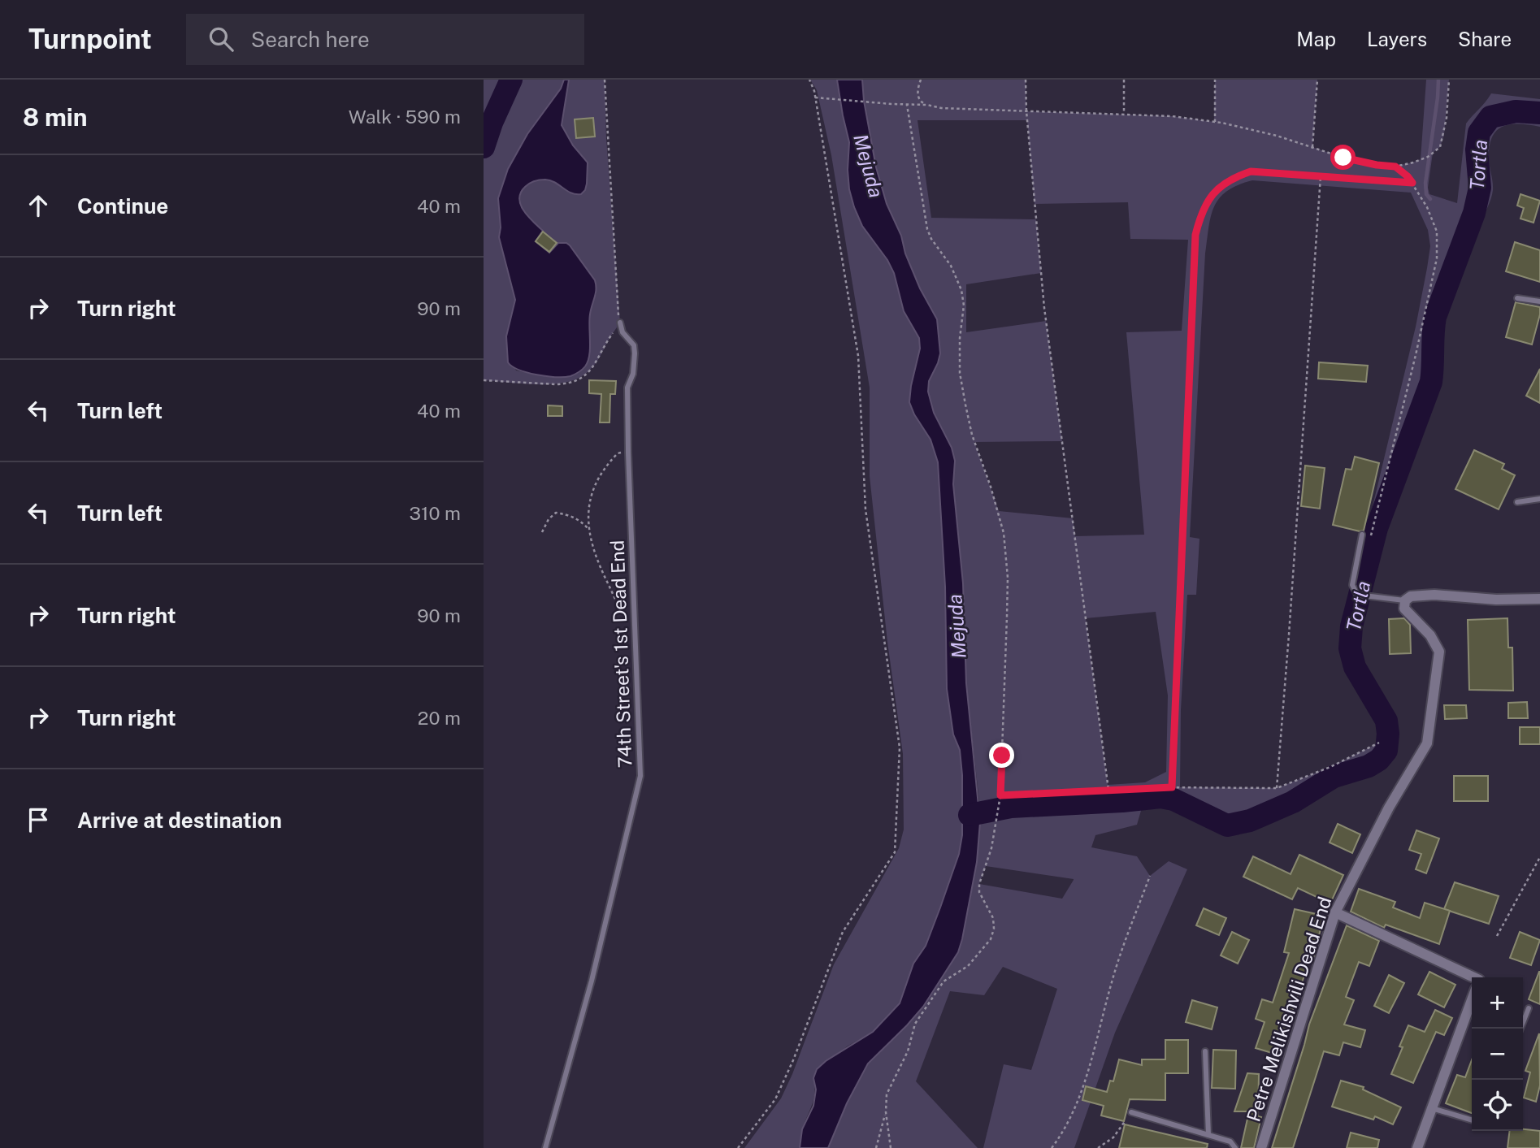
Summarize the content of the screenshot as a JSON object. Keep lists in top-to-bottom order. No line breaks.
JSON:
{"streets":{"street":["Petre Melikishvili Dead End"],"lane":["74th Street's 1st Dead End"]},"water":["Tortla","Mejuda"],"page":{"header":"Turnpoint","search":"Search here","nav":["Map","Layers","Share"],"heading":["8 min","Walk · 590 m"],"list":[["Continue","40 m"],["Turn right","90 m"],["Turn left","40 m"],["Turn left","310 m"],["Turn right","90 m"],["Turn right","20 m"],"Arrive at destination"],"map_buttons":["+","−"]}}
